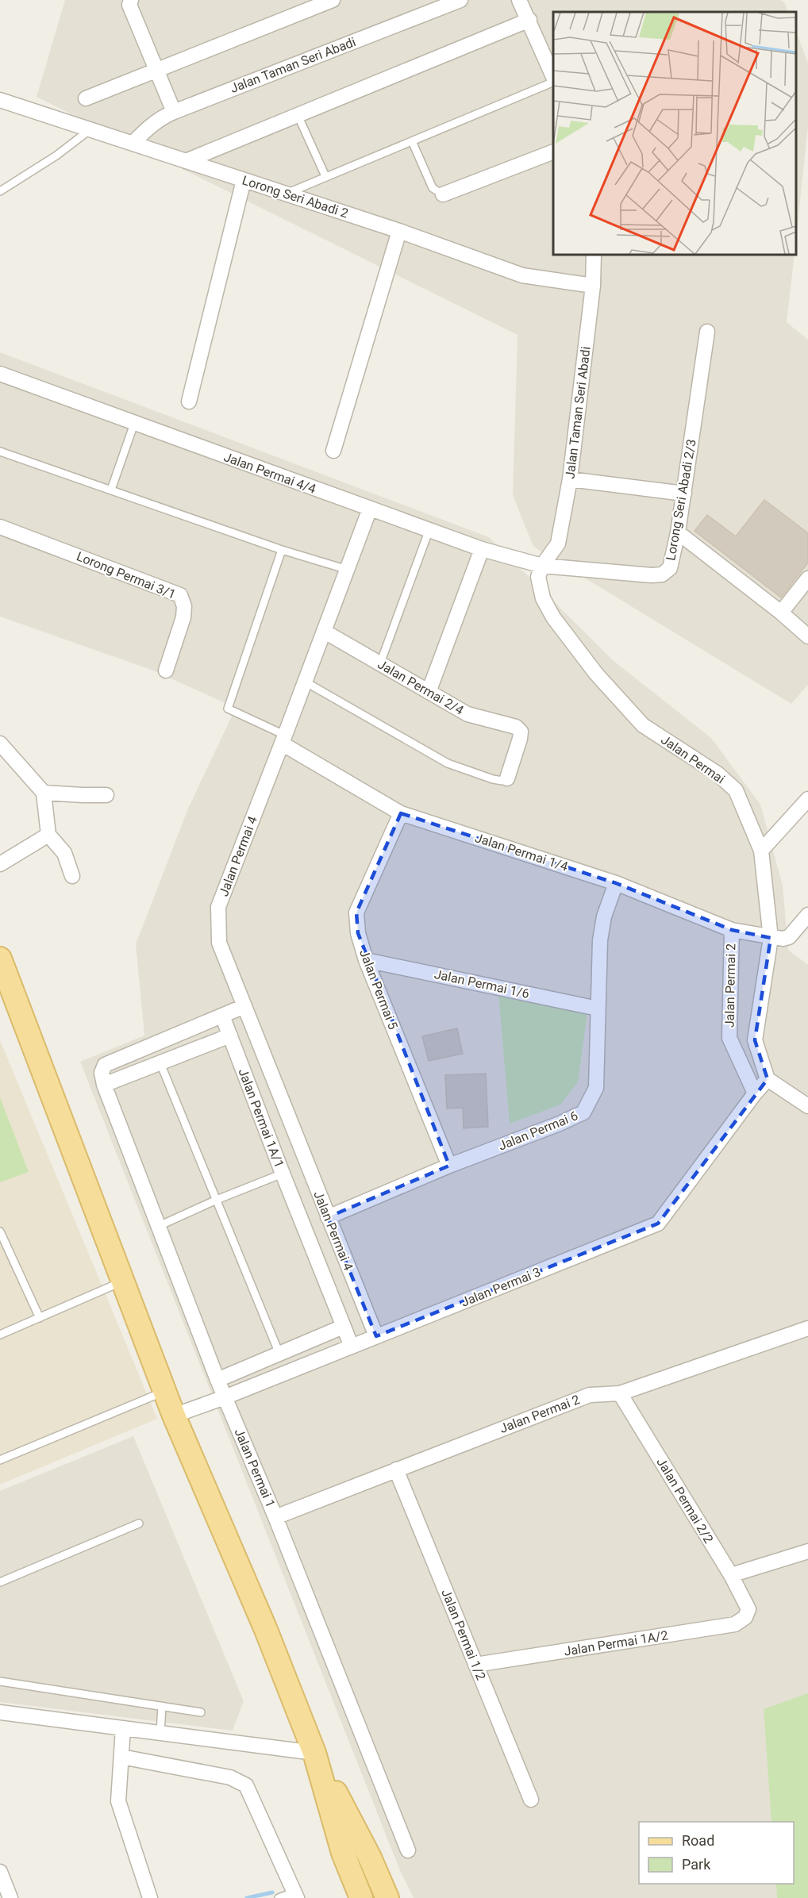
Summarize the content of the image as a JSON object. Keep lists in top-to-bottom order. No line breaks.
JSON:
{"streets":{"street":["Jalan Taman Seri Abadi","Lorong Seri Abadi 2","Jalan Permai 4/4","Lorong Seri Abadi 2/3","Lorong Permai 3/1","Jalan Permai 2/4","Jalan Permai","Jalan Permai 1/4","Jalan Permai 4","Jalan Permai 1/6","Jalan Permai 2","Jalan Permai 5","Jalan Permai 1A/1","Jalan Permai 6","Jalan Permai 3","Jalan Permai 1","Jalan Permai 2/2","Jalan Permai 1/2","Jalan Permai 1A/2"]},"crossings":[["Jalan Taman Seri Abadi","Lorong Seri Abadi 2"],["Jalan Taman Seri Abadi","Jalan Permai 4/4"],["Jalan Taman Seri Abadi","Lorong Seri Abadi 2/3"],["Jalan Taman Seri Abadi","Jalan Permai"],["Jalan Permai 4/4","Lorong Seri Abadi 2/3"],["Jalan Permai 4/4","Jalan Permai"],["Jalan Permai 4/4","Jalan Permai 4"],["Lorong Seri Abadi 2/3","Jalan Permai"],["Jalan Permai 2/4","Jalan Permai 4"],["Jalan Permai","Jalan Permai 1/4"],["Jalan Permai","Jalan Permai 3"],["Jalan Permai 1/4","Jalan Permai 4"],["Jalan Permai 1/4","Jalan Permai 2"],["Jalan Permai 1/4","Jalan Permai 5"],["Jalan Permai 1/4","Jalan Permai 6"],["Jalan Permai 4","Jalan Permai 6"],["Jalan Permai 4","Jalan Permai 3"],["Jalan Permai 1/6","Jalan Permai 5"],["Jalan Permai 1/6","Jalan Permai 6"],["Jalan Permai 2","Jalan Permai 3"],["Jalan Permai 2","Jalan Permai 1"],["Jalan Permai 2","Jalan Permai 2/2"],["Jalan Permai 2","Jalan Permai 1/2"],["Jalan Permai 5","Jalan Permai 6"],["Jalan Permai 1A/1","Jalan Permai 3"],["Jalan Permai 3","Jalan Permai 1"],["Jalan Permai 2/2","Jalan Permai 1A/2"],["Jalan Permai 1/2","Jalan Permai 1A/2"]],"legend":["Road","Park"]}
